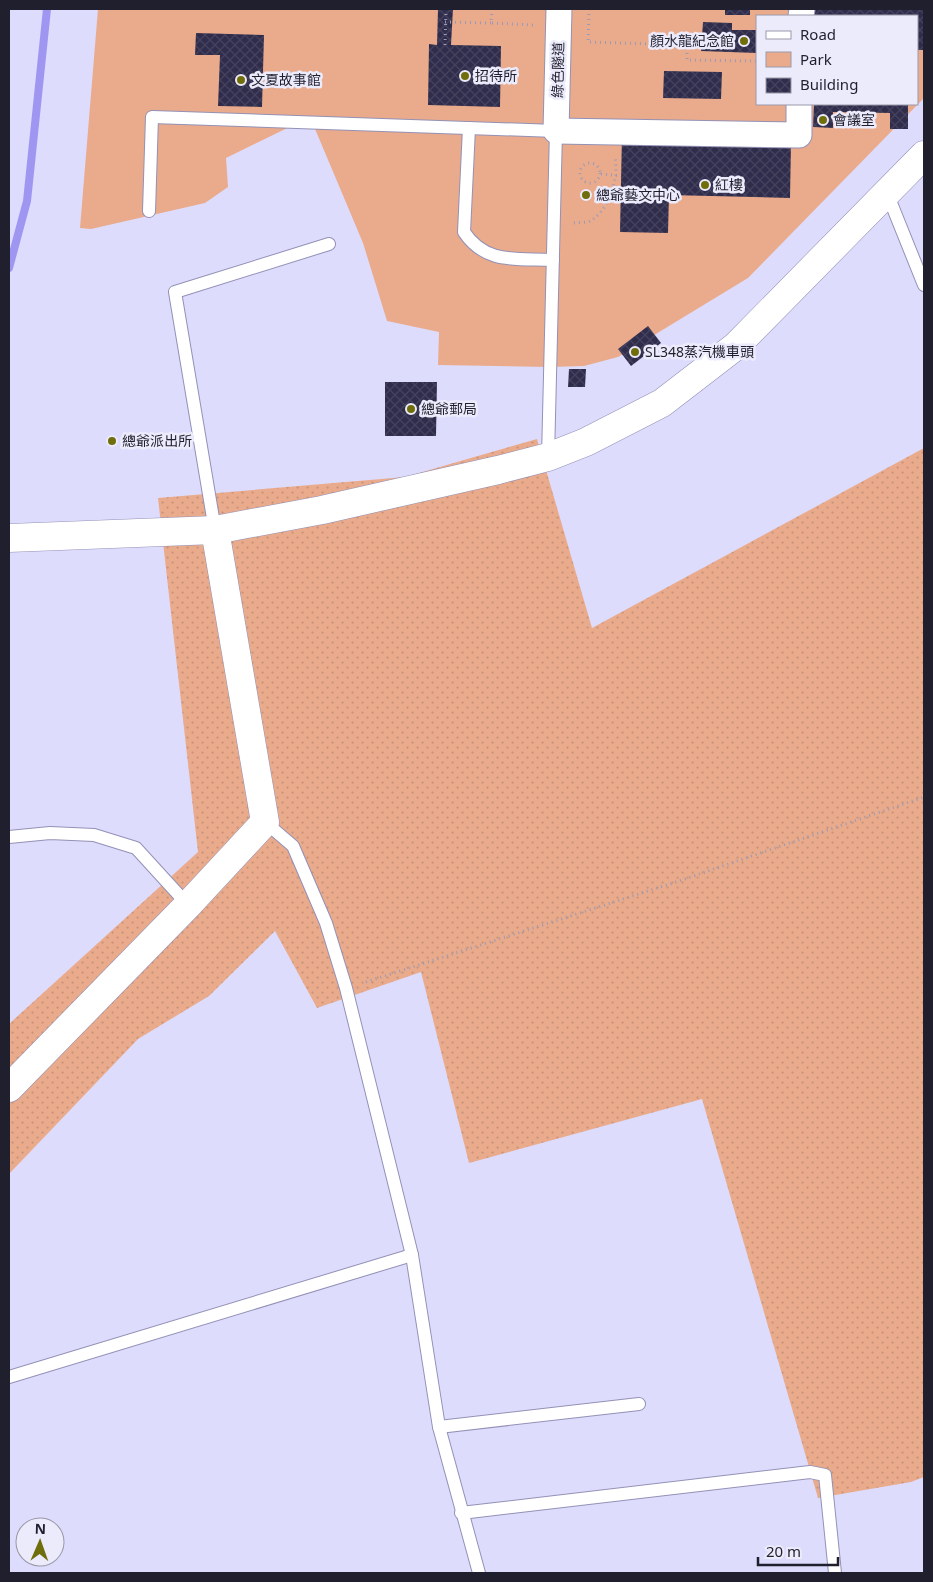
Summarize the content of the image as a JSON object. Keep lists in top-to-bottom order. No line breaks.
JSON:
{"streets":{"street":["綠色隧道"]},"places":["顏水龍紀念館","招待所","文夏故事館","會議室","紅樓","總爺藝文中心","SL348蒸汽機車頭","總爺郵局","總爺派出所"],"legend":["Road","Park","Building"],"scale_bar":"20 m","north":"top"}
